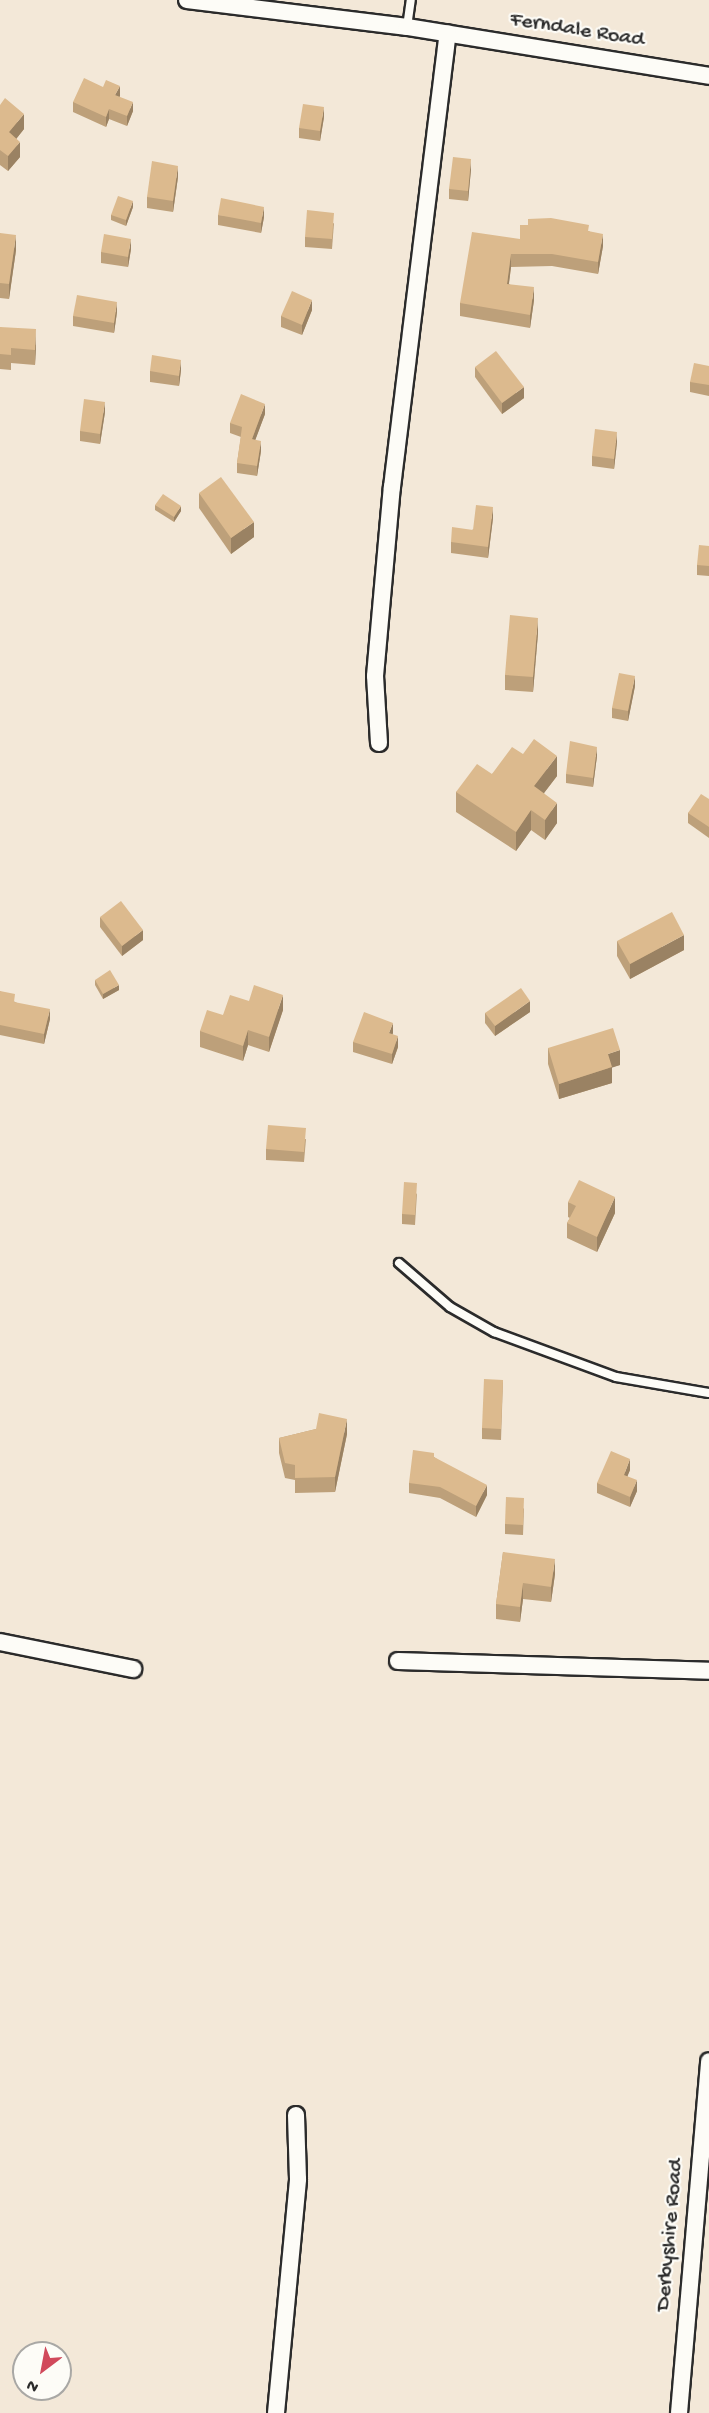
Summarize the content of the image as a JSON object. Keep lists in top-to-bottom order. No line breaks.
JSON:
{"streets":{"street":["Ferndale Road","Derbyshire Road"]},"north":"bottom left"}
